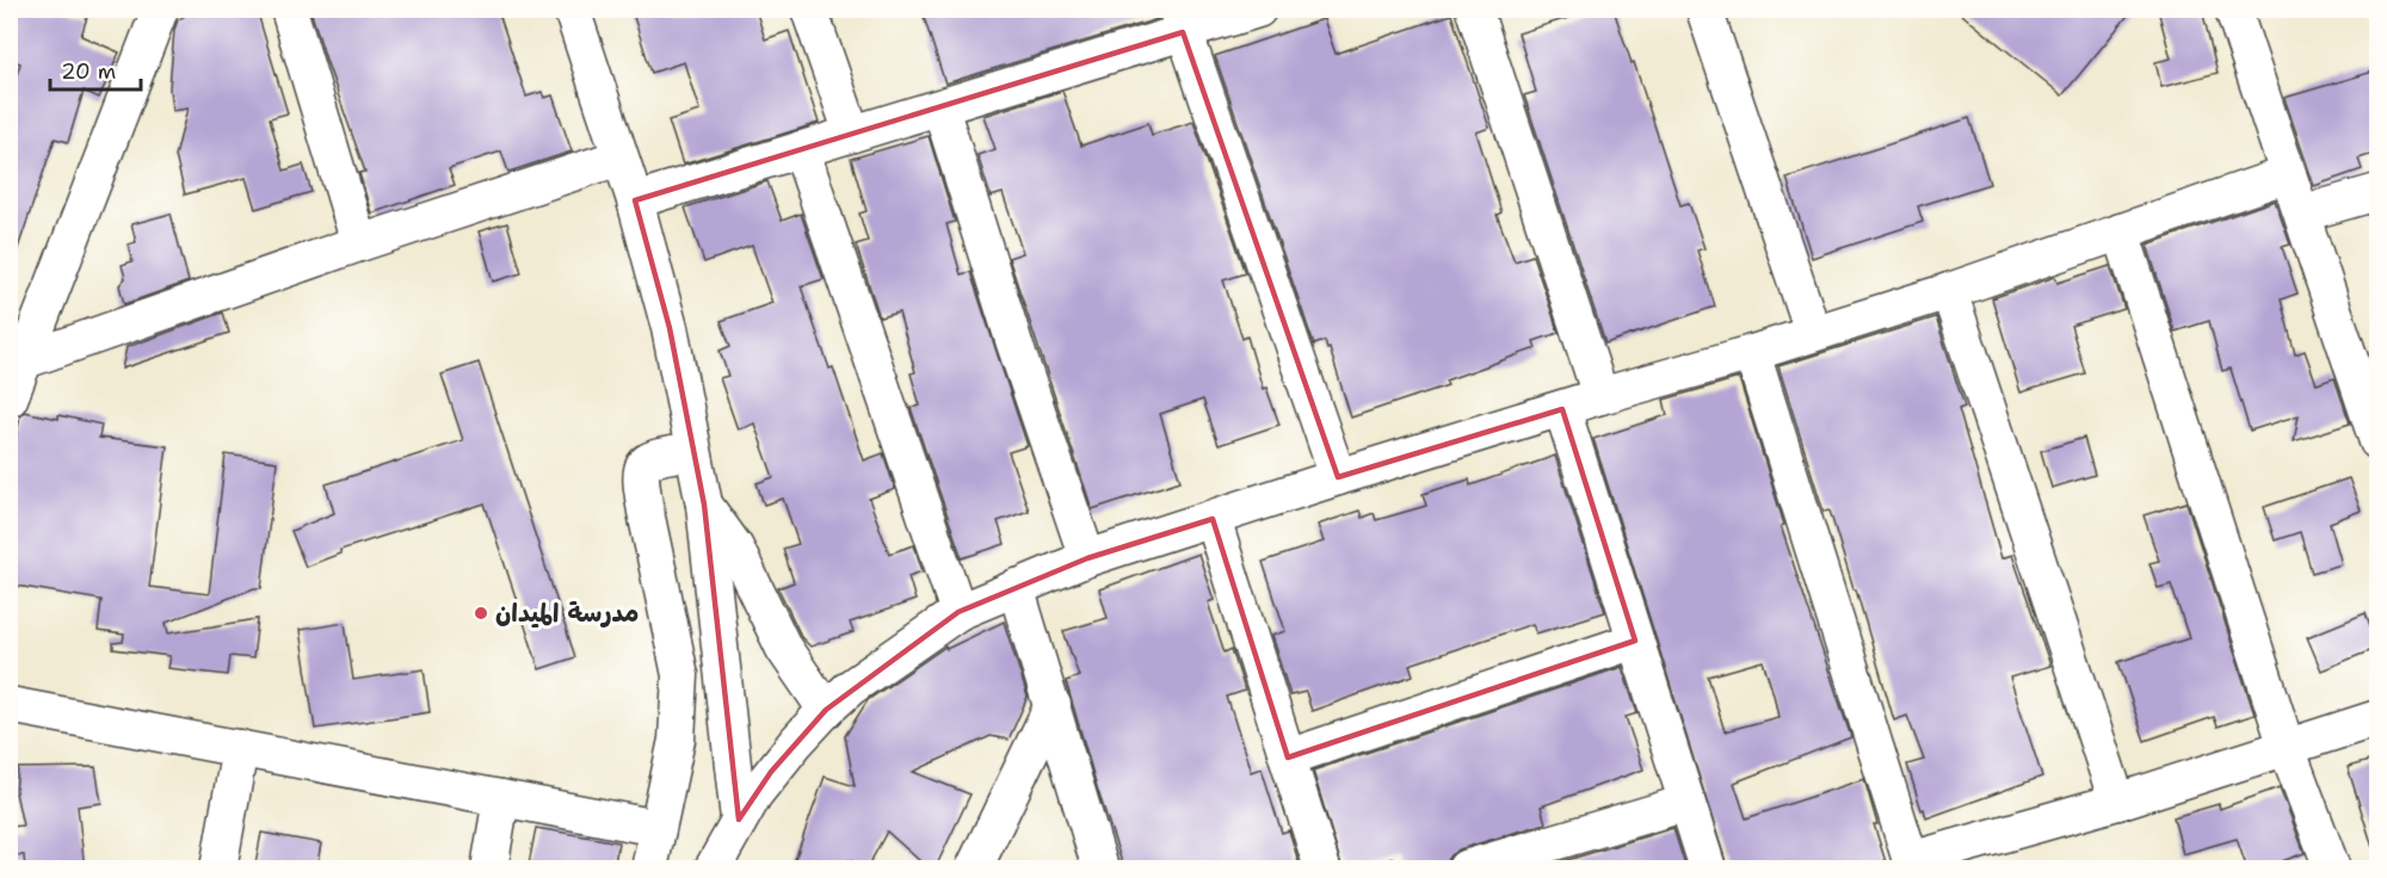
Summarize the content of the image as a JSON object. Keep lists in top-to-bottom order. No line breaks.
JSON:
{"places":["مدرسة الميدان"],"scale_bar":"20 m"}
